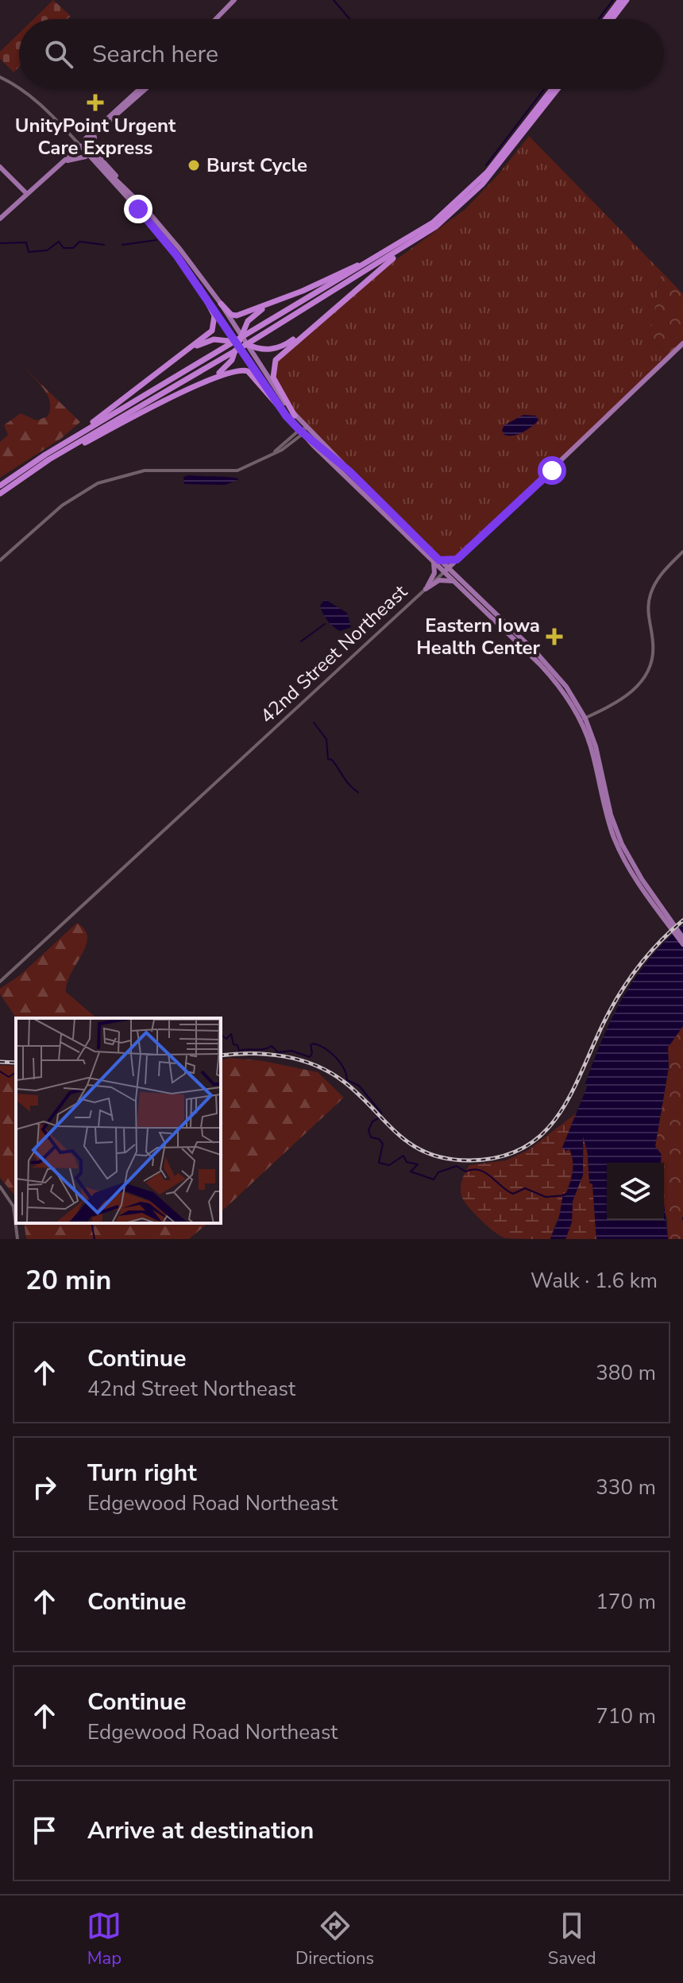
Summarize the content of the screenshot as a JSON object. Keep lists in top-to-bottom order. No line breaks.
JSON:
{"streets":{"main road":["42nd Street Northeast"]},"places":{"health":["UnityPoint Urgent Care Express","Eastern Iowa Health Center"],"other":["Burst Cycle"]},"page":{"search":"Search here","heading":["20 min","Walk · 1.6 km"],"list":[["Continue","42nd Street Northeast","380 m"],["Turn right","Edgewood Road Northeast","330 m"],["Continue","170 m"],["Continue","Edgewood Road Northeast","710 m"],"Arrive at destination"],"nav":["Map","Directions","Saved"]}}
